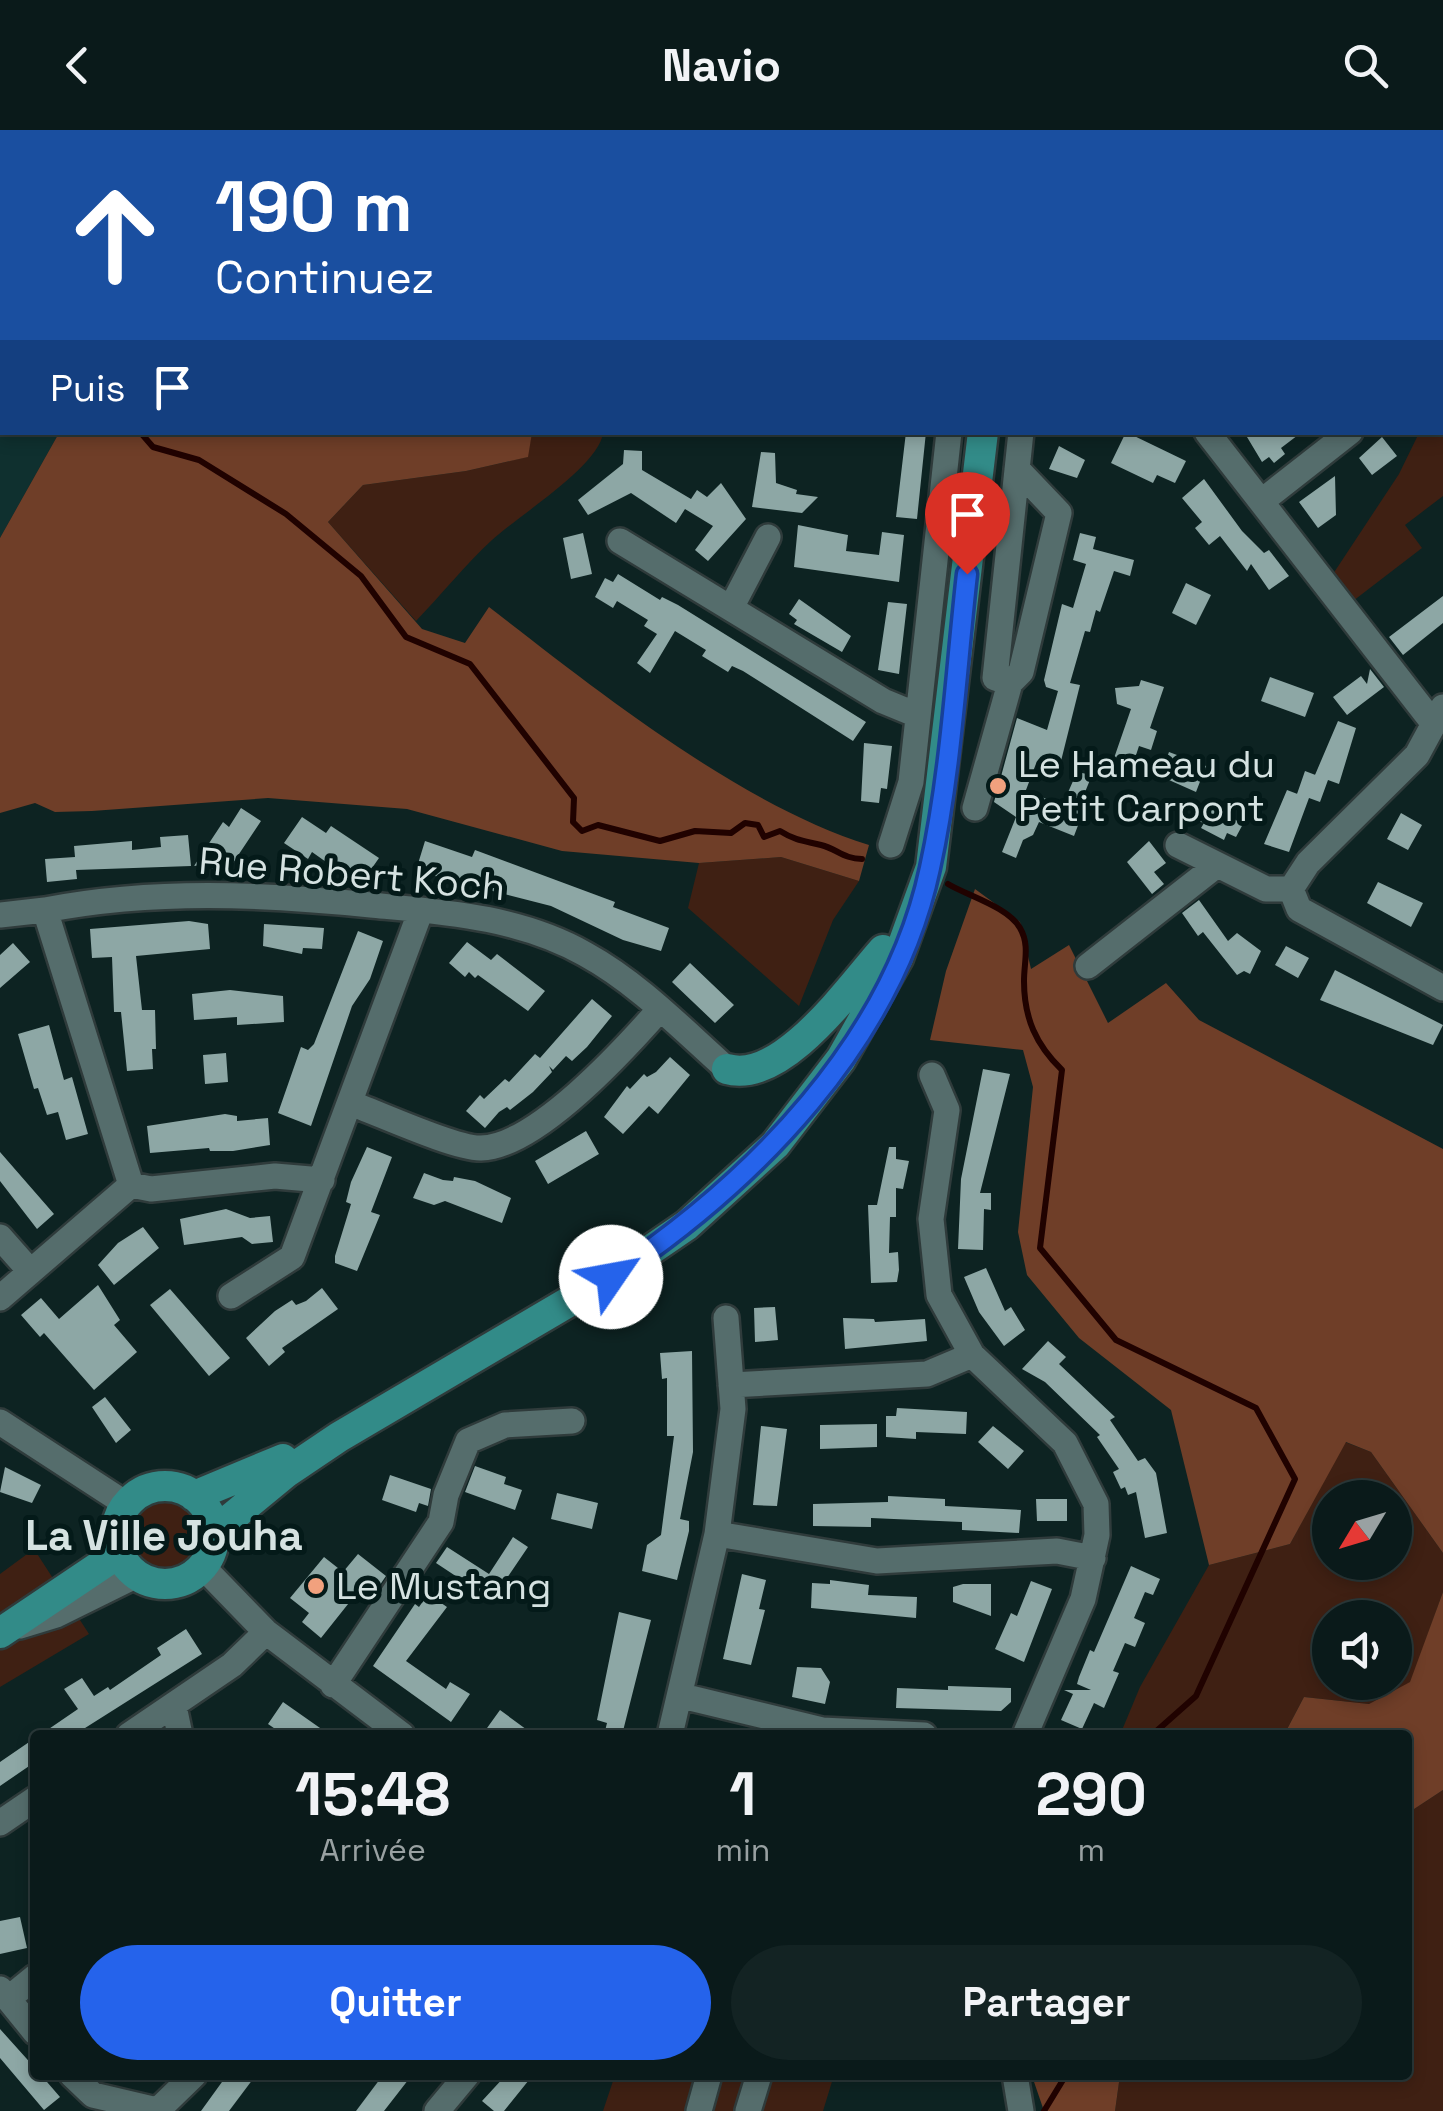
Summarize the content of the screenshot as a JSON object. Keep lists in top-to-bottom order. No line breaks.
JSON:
{"streets":{"street":["Rue Robert Koch"]},"districts":["La Ville Jouha"],"places":["Le Hameau du Petit Carpont","Le Mustang"],"north":"bottom left","page":{"header":"Navio","turn":["190 m","Continuez"],"then":"Puis","eta":["15:48","Arrivée","1","min","290","m"],"buttons":["Quitter","Partager"]}}
